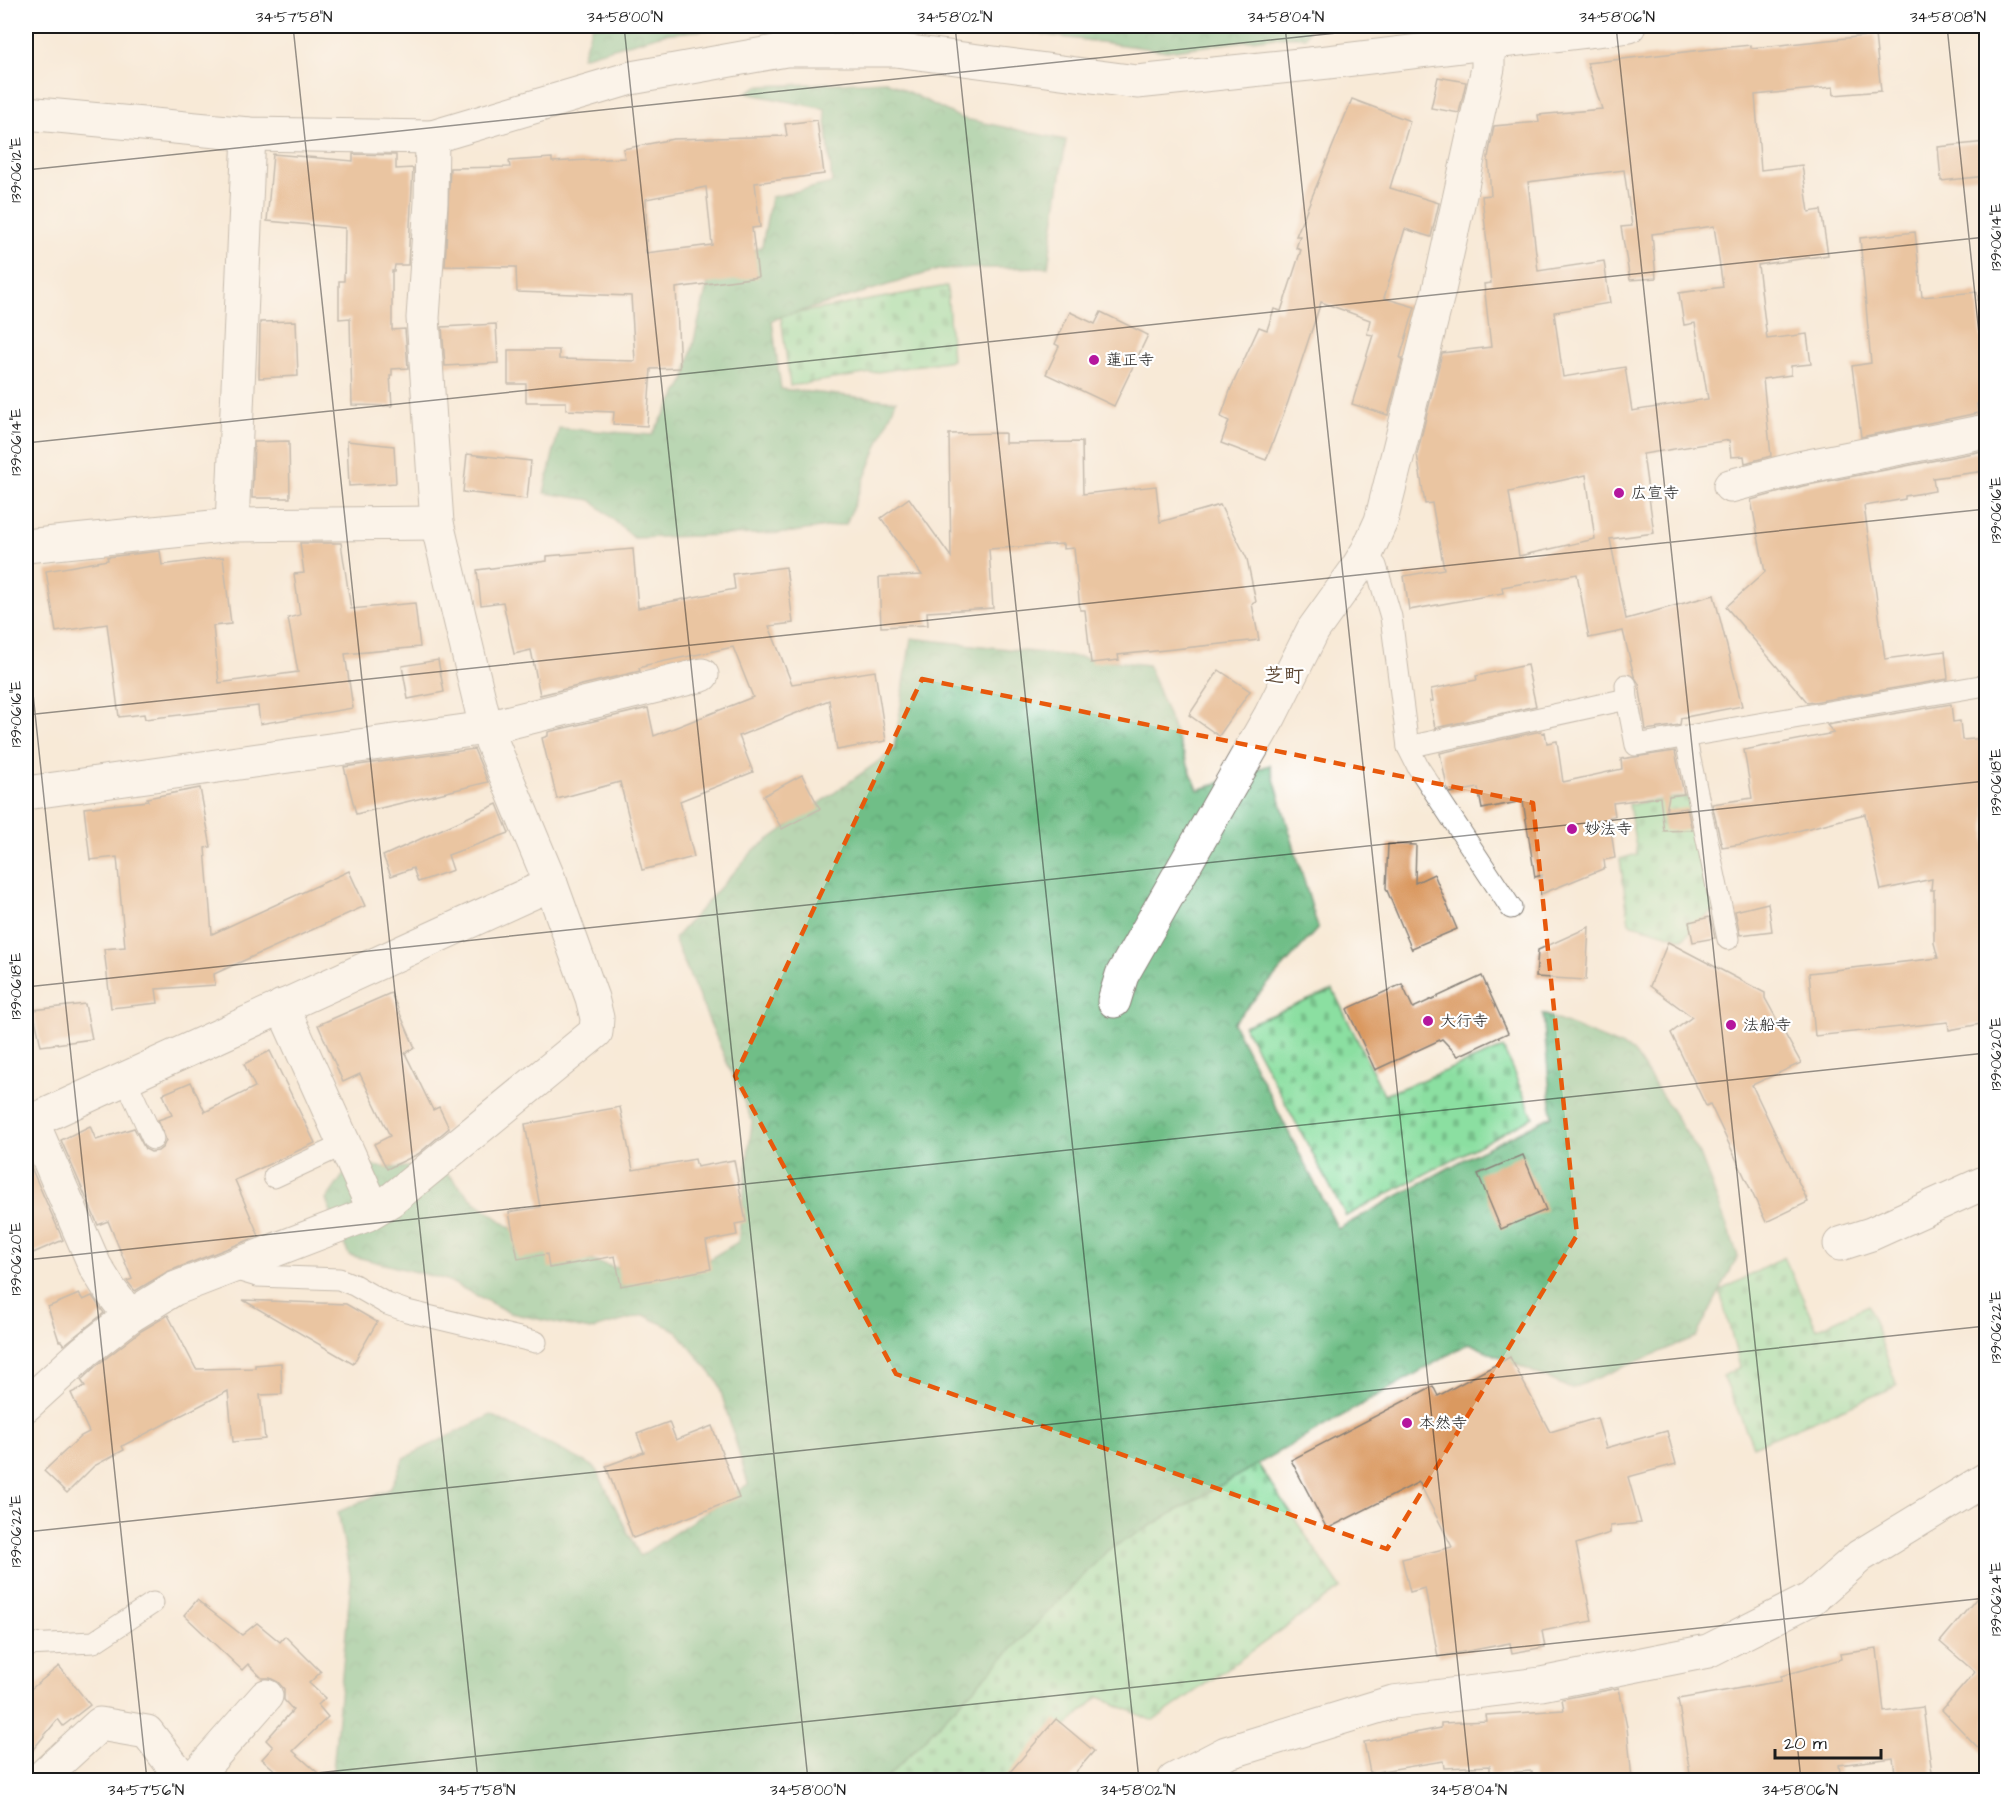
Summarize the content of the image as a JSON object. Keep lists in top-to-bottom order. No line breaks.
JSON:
{"districts":["芝町"],"places":["蓮正寺","広宣寺","妙法寺","大行寺","法船寺","本然寺"],"scale_bar":"20 m","coordinates":["34°57'58\"N","34°58'00\"N","34°58'02\"N","34°58'04\"N","34°58'06\"N","34°58'08\"N","139°06'12\"E","139°06'14\"E","139°06'16\"E","139°06'18\"E","139°06'20\"E","139°06'22\"E","139°06'24\"E","34°57'56\"N"]}
